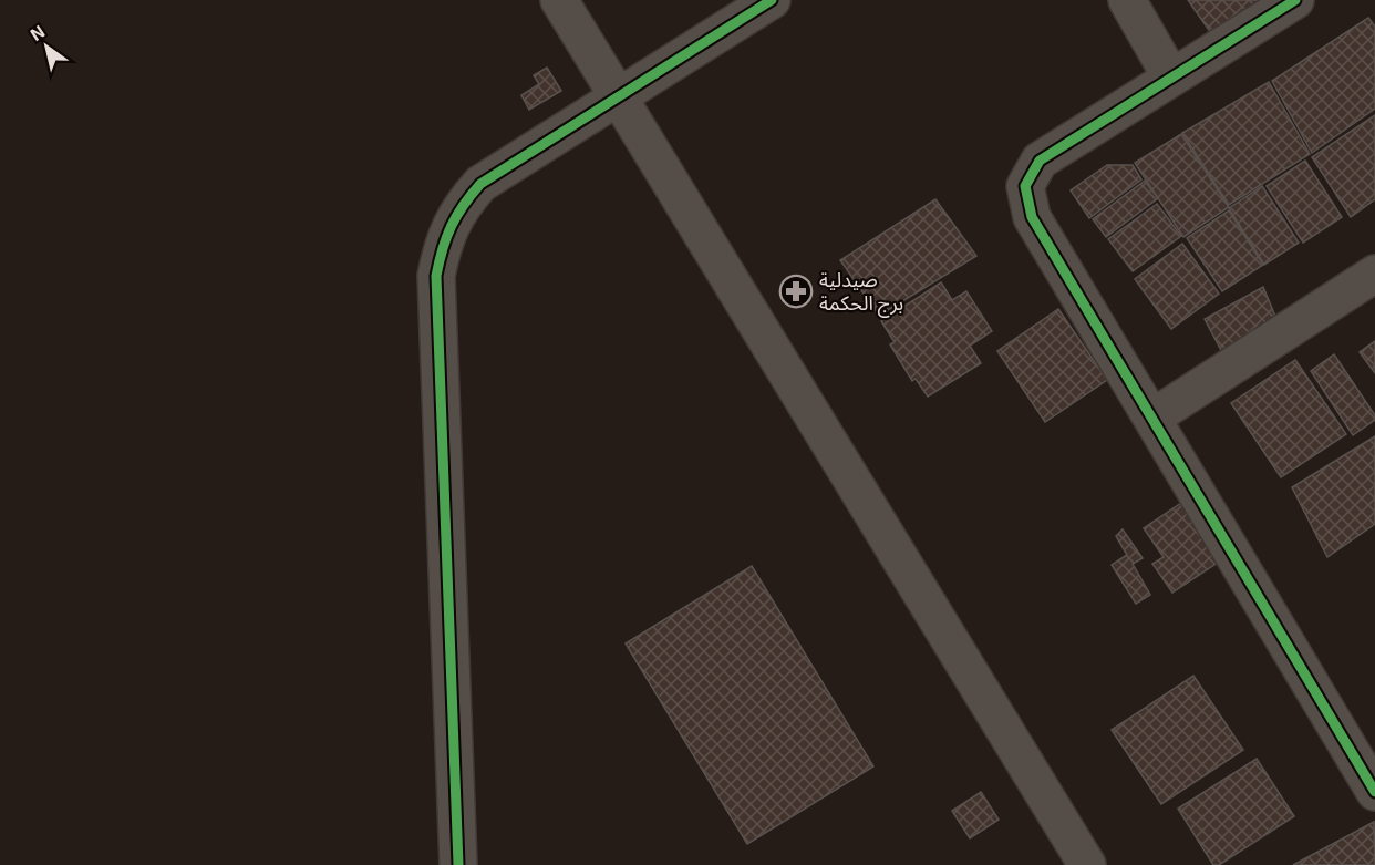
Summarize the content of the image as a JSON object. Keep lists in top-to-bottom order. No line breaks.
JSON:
{"places":{"pharmacy":["صيدلية برج الحكمة"]},"north":"top left"}
